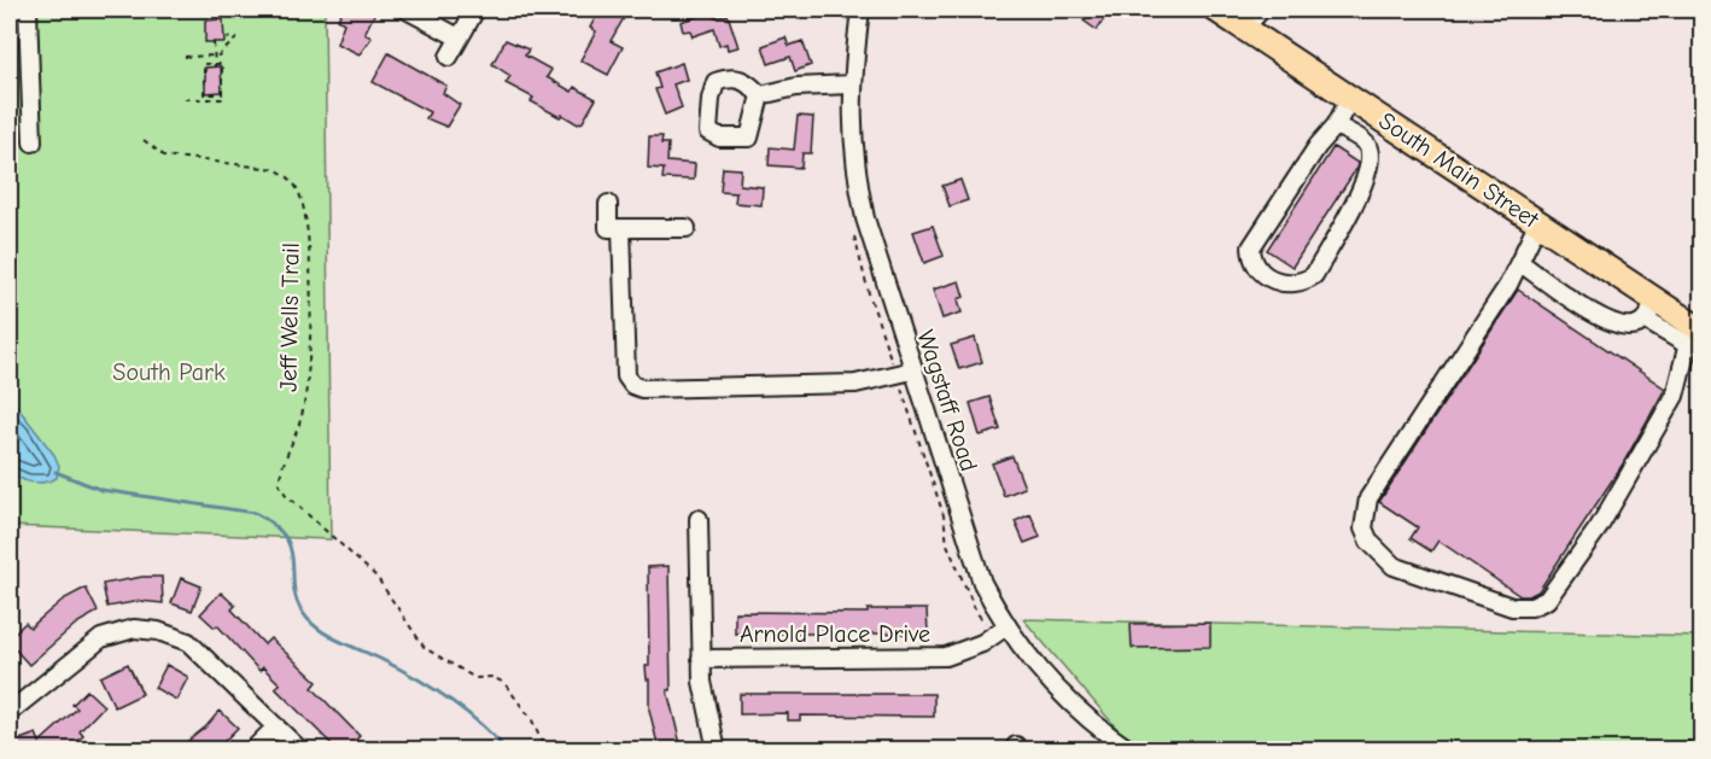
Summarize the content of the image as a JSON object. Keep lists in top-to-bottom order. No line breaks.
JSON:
{"streets":{"highway":["South Main Street"],"street":["Wagstaff Road","Arnold Place Drive"],"path":["Jeff Wells Trail"]},"crossings":[["Wagstaff Road","Arnold Place Drive"]],"parks":["South Park"]}
